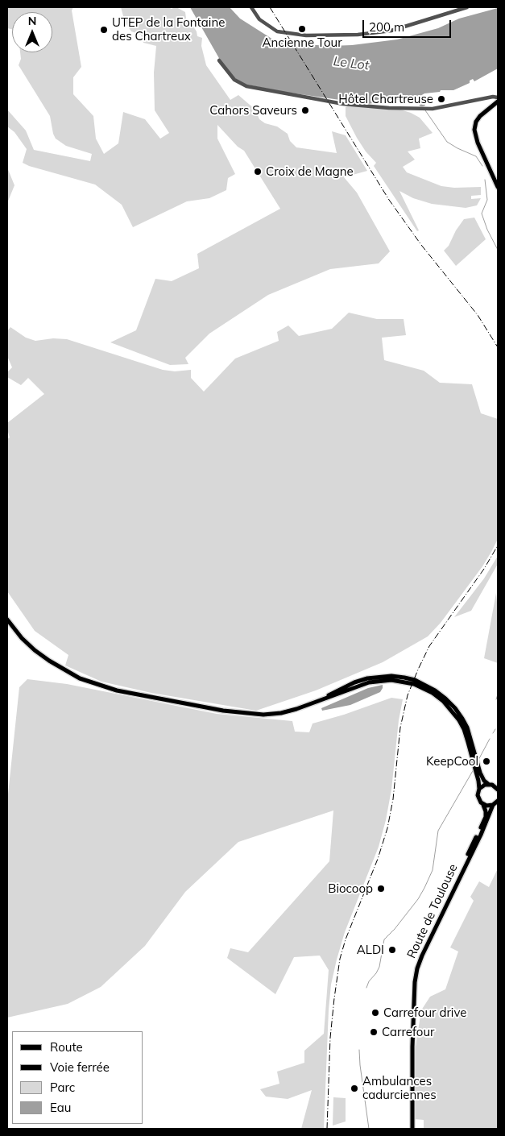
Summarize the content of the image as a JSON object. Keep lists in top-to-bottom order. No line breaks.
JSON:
{"streets":{"main road":["Route de Toulouse"]},"water":["Le Lot"],"places":["Ancienne Tour","UTEP de la Fontaine des Chartreux","Hôtel Chartreuse","Cahors Saveurs","Croix de Magne","KeepCool","Biocoop","ALDI","Carrefour drive","Carrefour","Ambulances cadurciennes"],"legend":["Route","Voie ferrée","Parc","Eau"],"scale_bar":"200 m","north":"top"}
